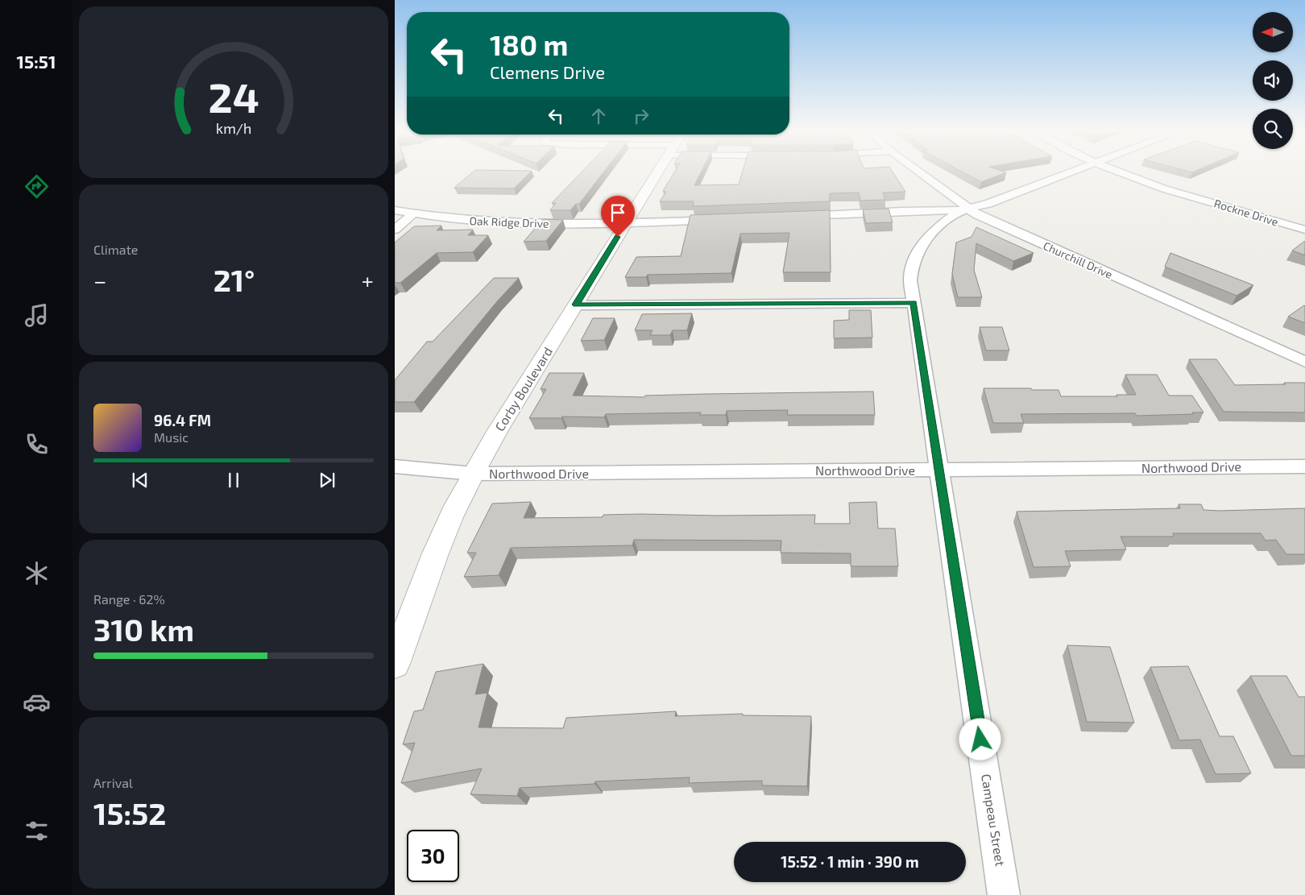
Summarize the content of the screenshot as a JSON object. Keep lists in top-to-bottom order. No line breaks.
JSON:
{"streets":{"street":["Rockne Drive","Oak Ridge Drive","Churchill Drive","Corby Boulevard","Northwood Drive","Campeau Street"]},"crossings":[["Oak Ridge Drive","Corby Boulevard"],["Churchill Drive","Campeau Street"],["Corby Boulevard","Northwood Drive"],["Northwood Drive","Campeau Street"]],"north":"left","page":{"tabs":"15:51","turn":["180 m","Clemens Drive"],"tile":["Climate",["Range · 62%","310 km"],["Arrival","15:52"]],"heat":["−","21°","+"],"song":["96.4 FM","Music"],"limit":"30","trip":"15:52 · 1 min · 390 m","gauge":["24","km/h"]}}
